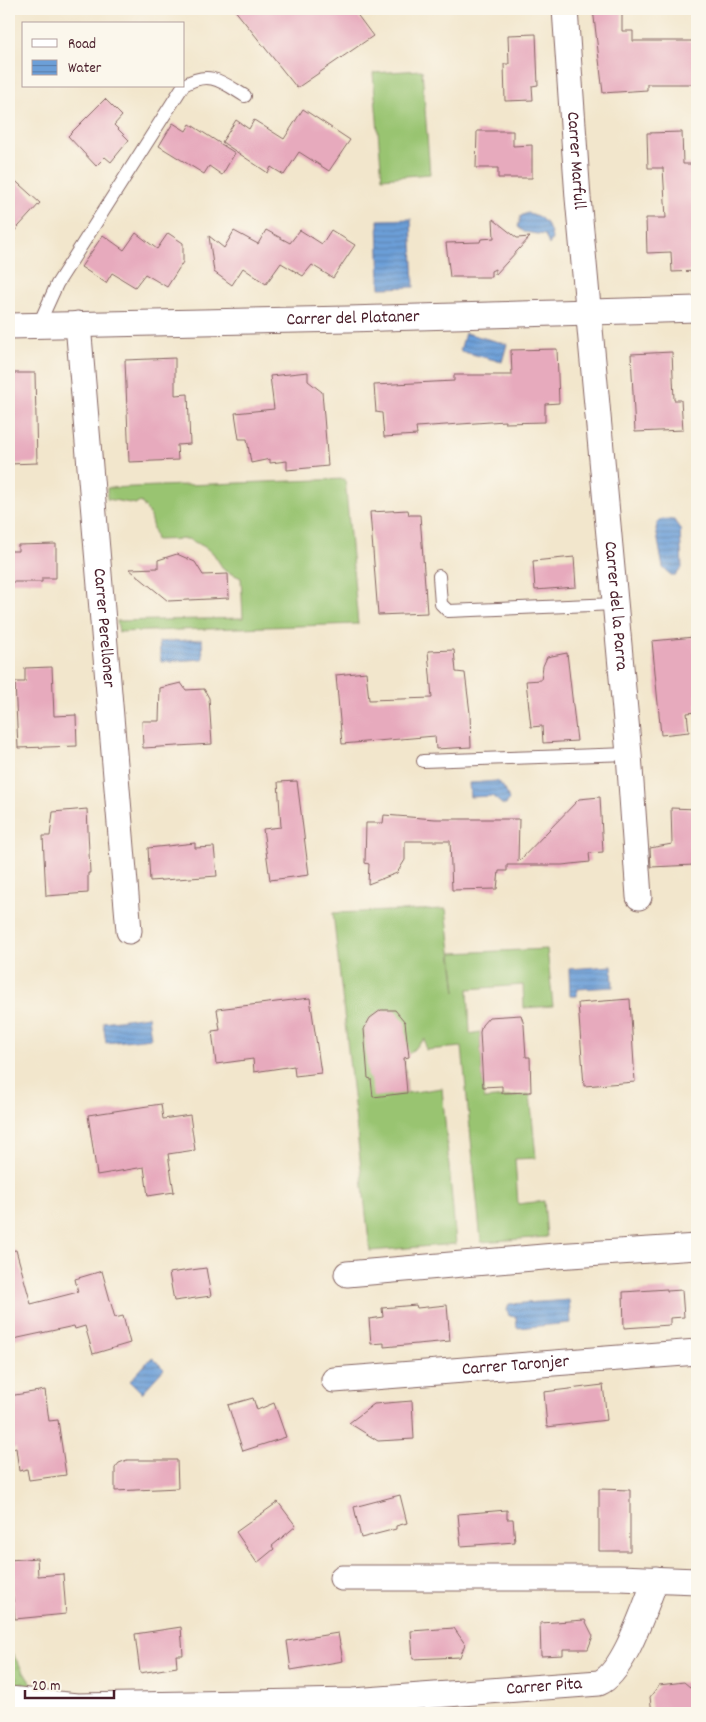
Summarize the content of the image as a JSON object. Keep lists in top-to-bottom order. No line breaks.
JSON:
{"streets":{"street":["Carrer Marfull","Carrer del Plataner","Carrer del la Parra","Carrer Perelloner","Carrer Taronjer","Carrer Pita"]},"crossings":[["Carrer Marfull","Carrer del Plataner"],["Carrer Marfull","Carrer del la Parra"],["Carrer del Plataner","Carrer del la Parra"],["Carrer del Plataner","Carrer Perelloner"]],"legend":["Road","Water"],"scale_bar":"20 m"}
